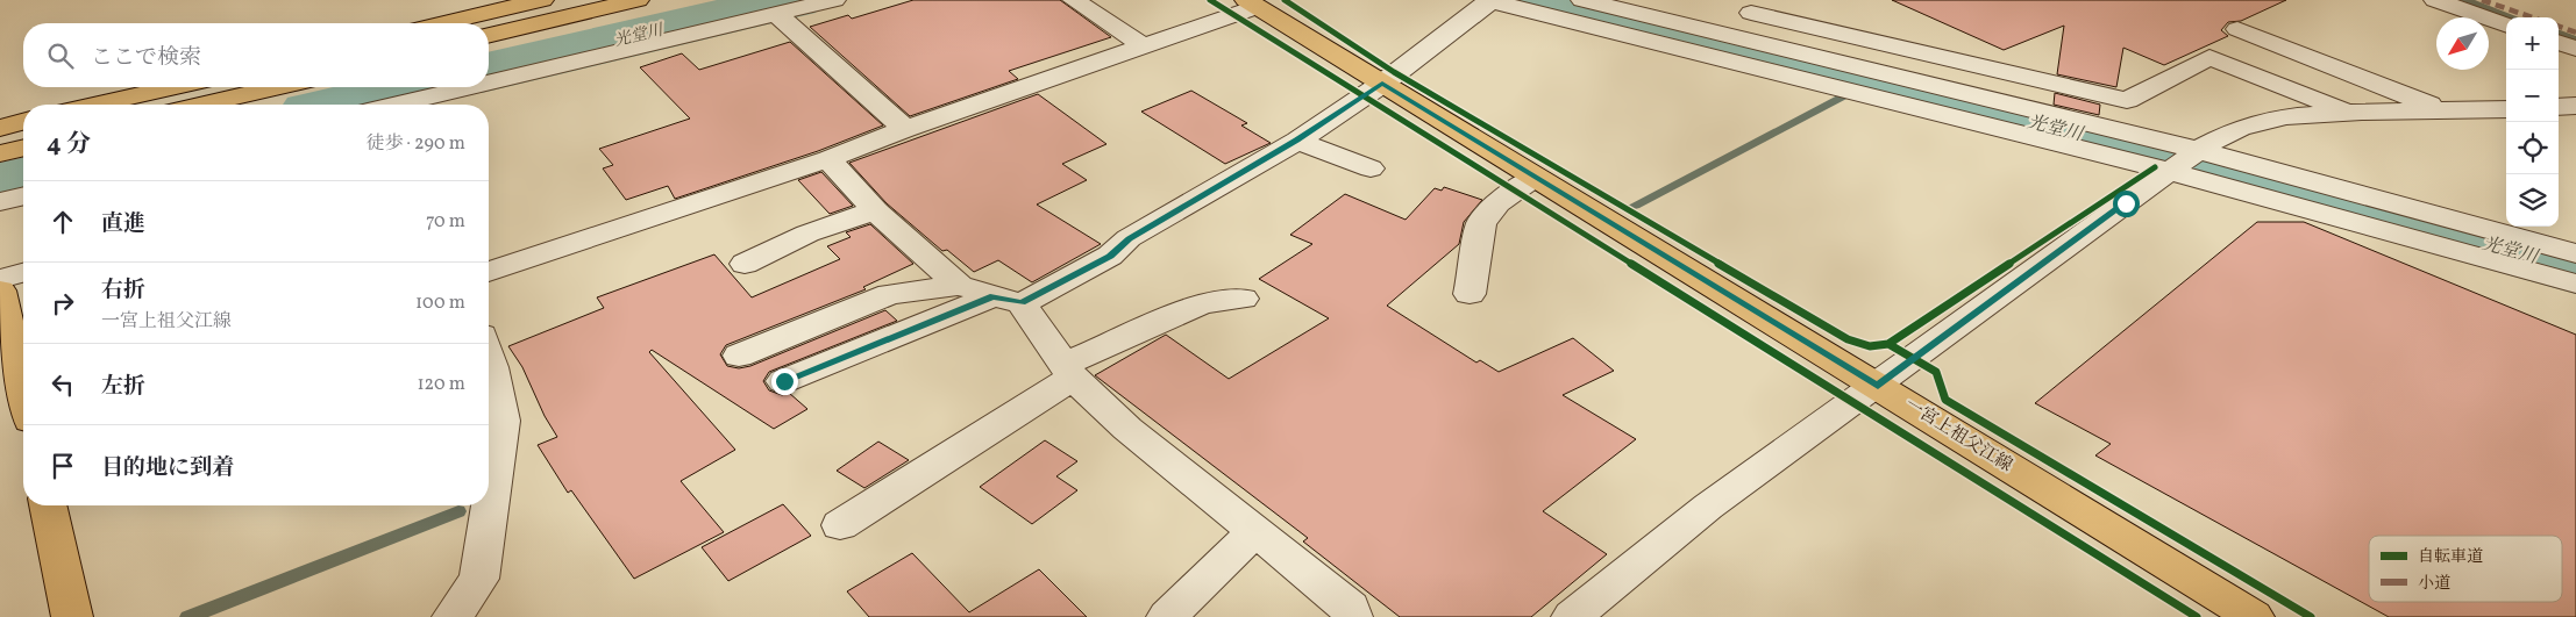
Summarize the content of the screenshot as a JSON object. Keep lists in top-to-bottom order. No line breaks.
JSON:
{"streets":{"main road":["一宮上祖父江線"]},"water":["光堂川"],"legend":["自転車道","小道"],"north":"bottom left","page":{"map_buttons":["+","−"],"search":"ここで検索","heading":["4 分","徒歩 · 290 m"],"list":[["直進","70 m"],["右折","一宮上祖父江線","100 m"],["左折","120 m"],"目的地に到着"]}}
